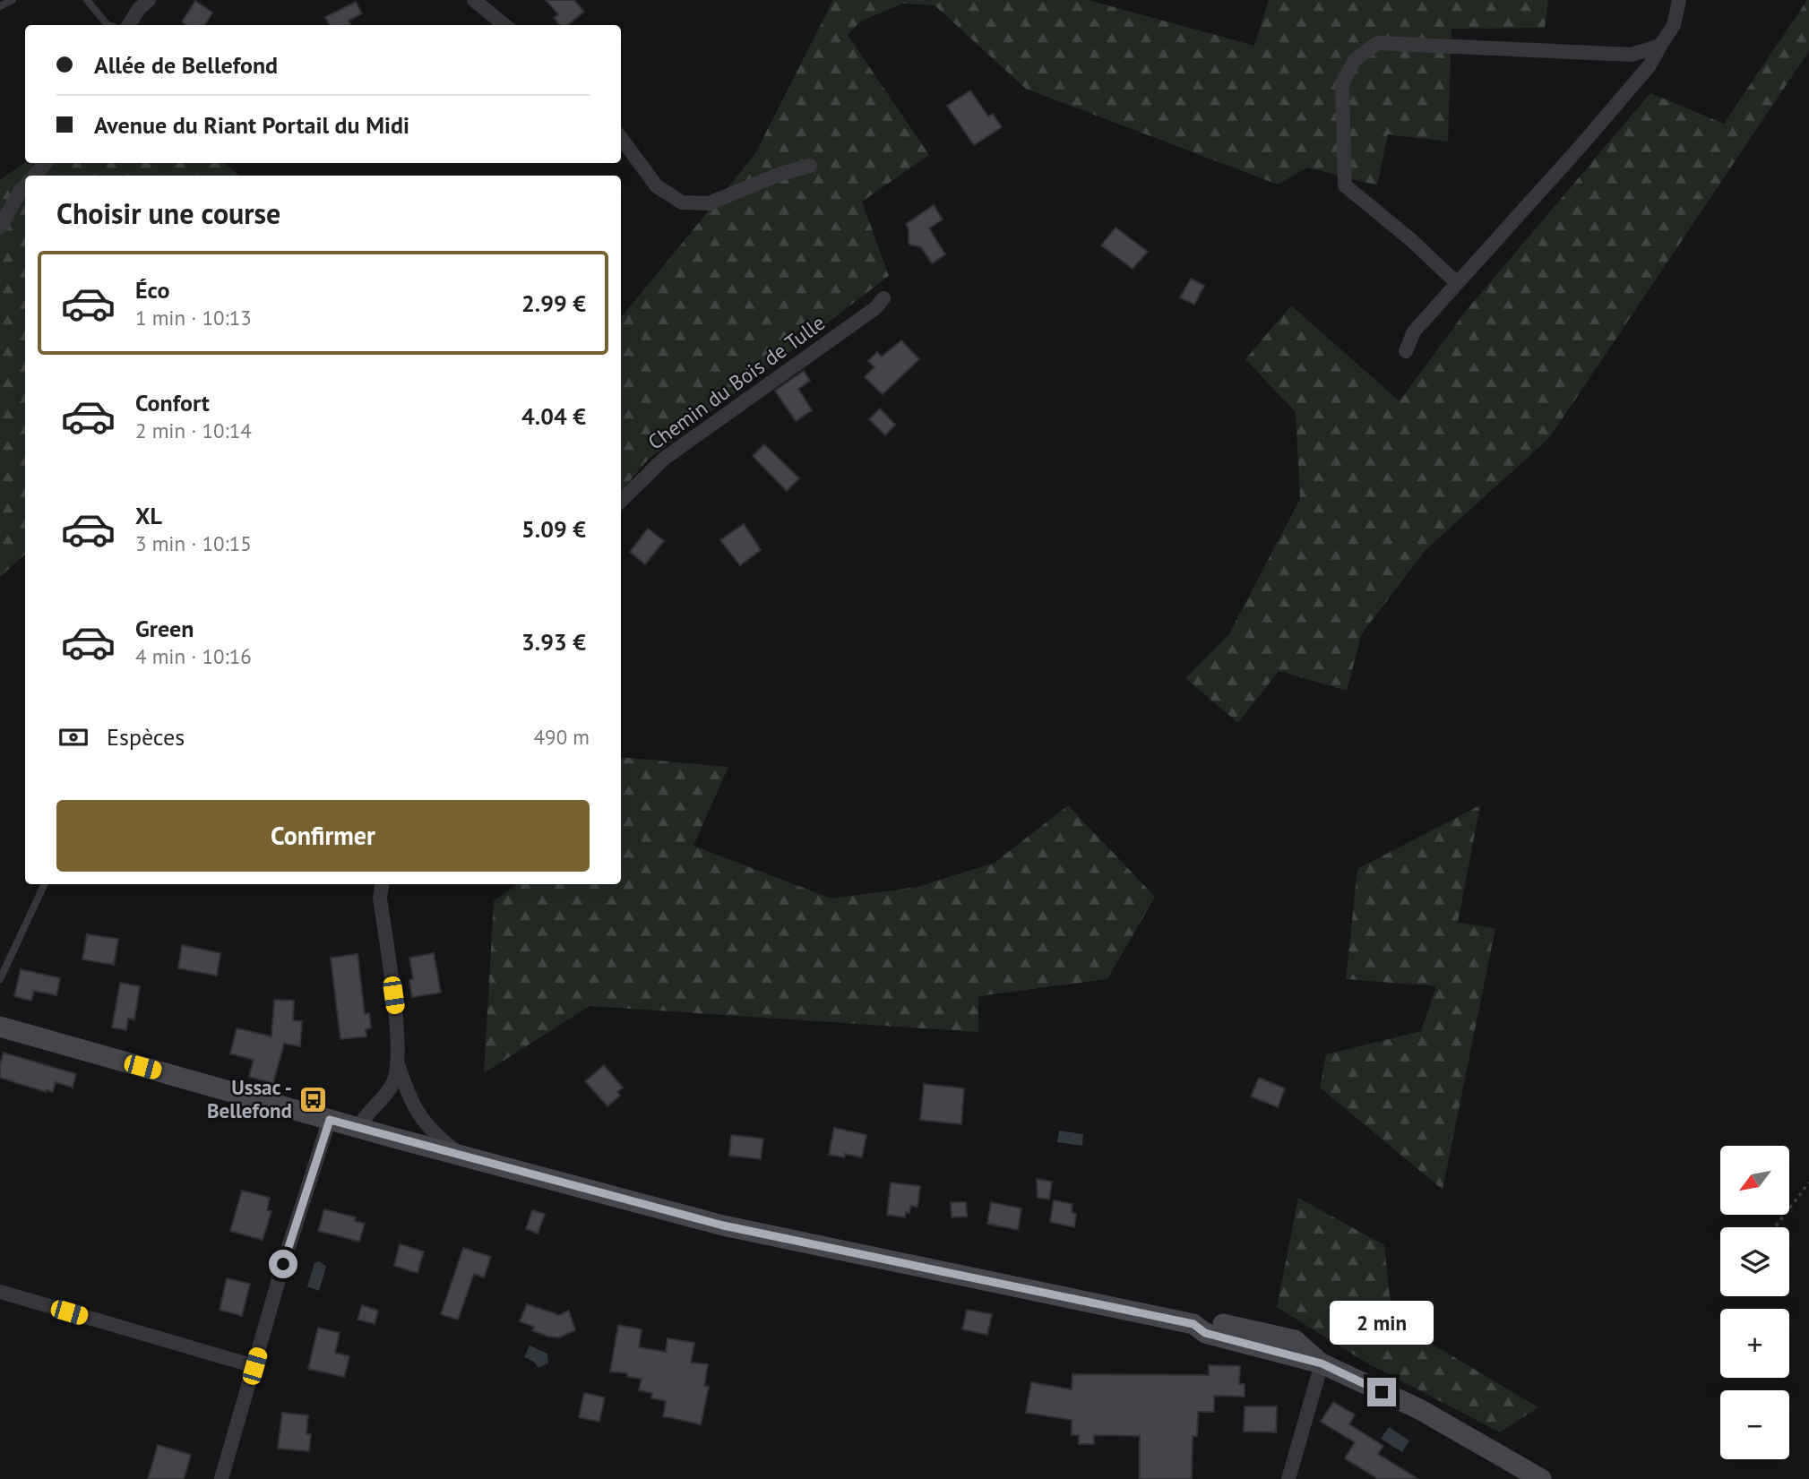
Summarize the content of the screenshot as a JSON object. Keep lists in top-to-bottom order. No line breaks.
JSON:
{"streets":{"street":["Chemin du Bois de Tulle"]},"places":{"bus stop":["Ussac - Bellefond"]},"north":"bottom left","page":{"banner":["Allée de Bellefond","Avenue du Riant Portail du Midi"],"heading":"Choisir une course","list":[{"name":"Éco","note":"1 min · 10:13","value":"2.99 €"},{"name":"Confort","note":"2 min · 10:14","value":"4.04 €"},{"name":"XL","note":"3 min · 10:15","value":"5.09 €"},{"name":"Green","note":"4 min · 10:16","value":"3.93 €"}],"pay":["Espèces","490 m"],"buttons":"Confirmer","map_buttons":["+","−"],"bubble":"2 min"}}
